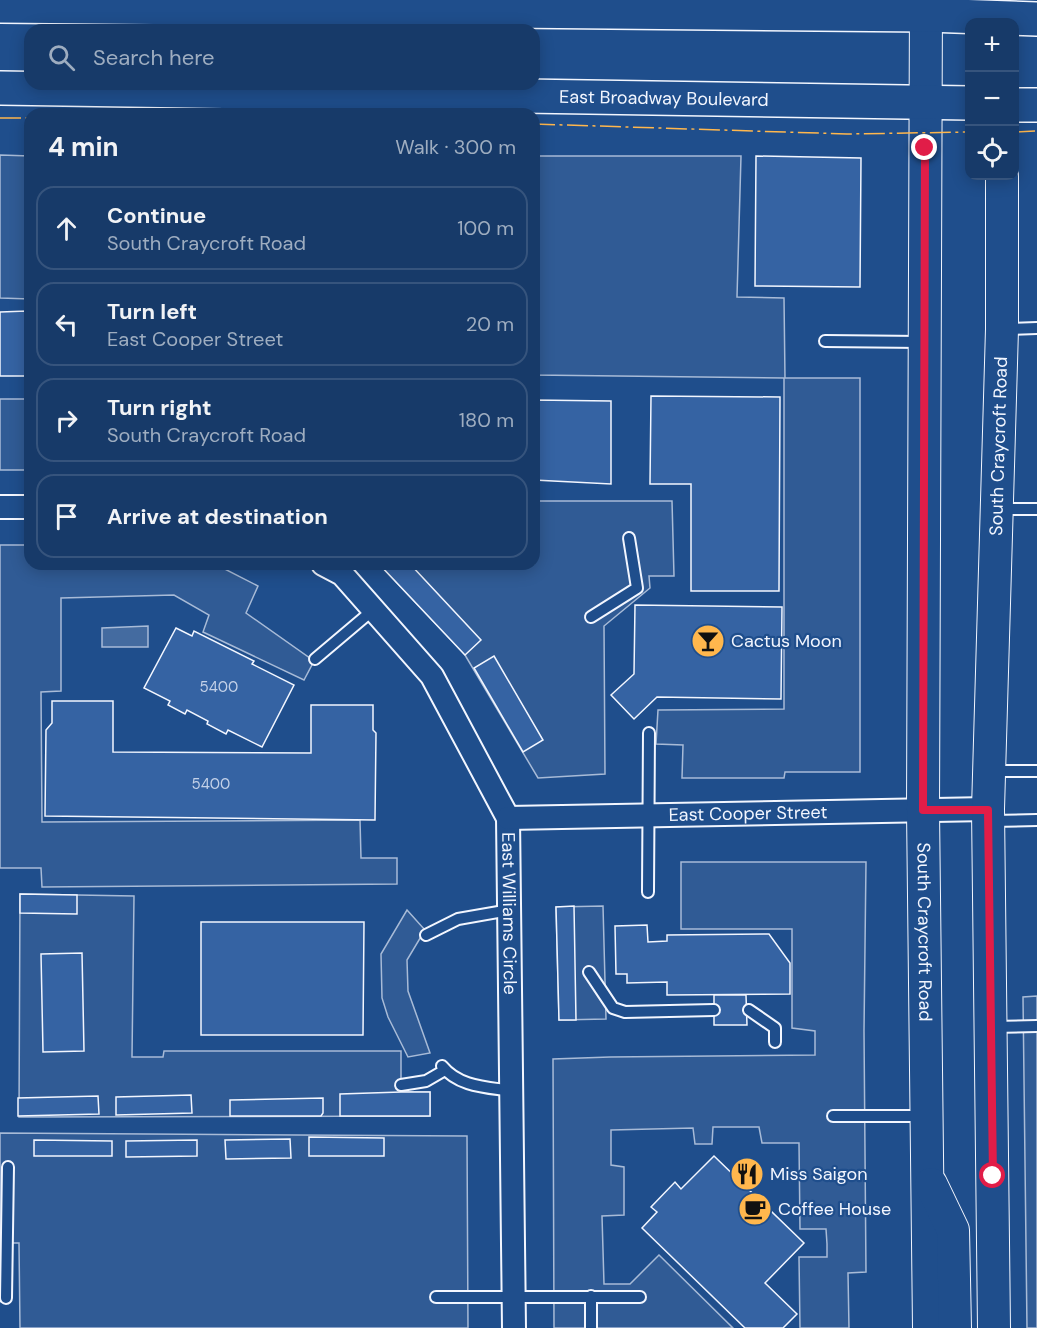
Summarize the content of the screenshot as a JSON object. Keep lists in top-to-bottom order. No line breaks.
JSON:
{"streets":{"main road":["East Broadway Boulevard","South Craycroft Road"],"street":["East Cooper Street","East Williams Circle"]},"crossings":[["East Broadway Boulevard","South Craycroft Road"],["South Craycroft Road","East Cooper Street"],["East Cooper Street","East Williams Circle"]],"places":{"bar":["Cactus Moon"],"restaurant":["Miss Saigon"],"cafe":["Coffee House"]},"house_numbers":["5400","5400"],"page":{"map_buttons":["+","−"],"search":"Search here","heading":["4 min","Walk · 300 m"],"list":[["Continue","South Craycroft Road","100 m"],["Turn left","East Cooper Street","20 m"],["Turn right","South Craycroft Road","180 m"],"Arrive at destination"]}}
